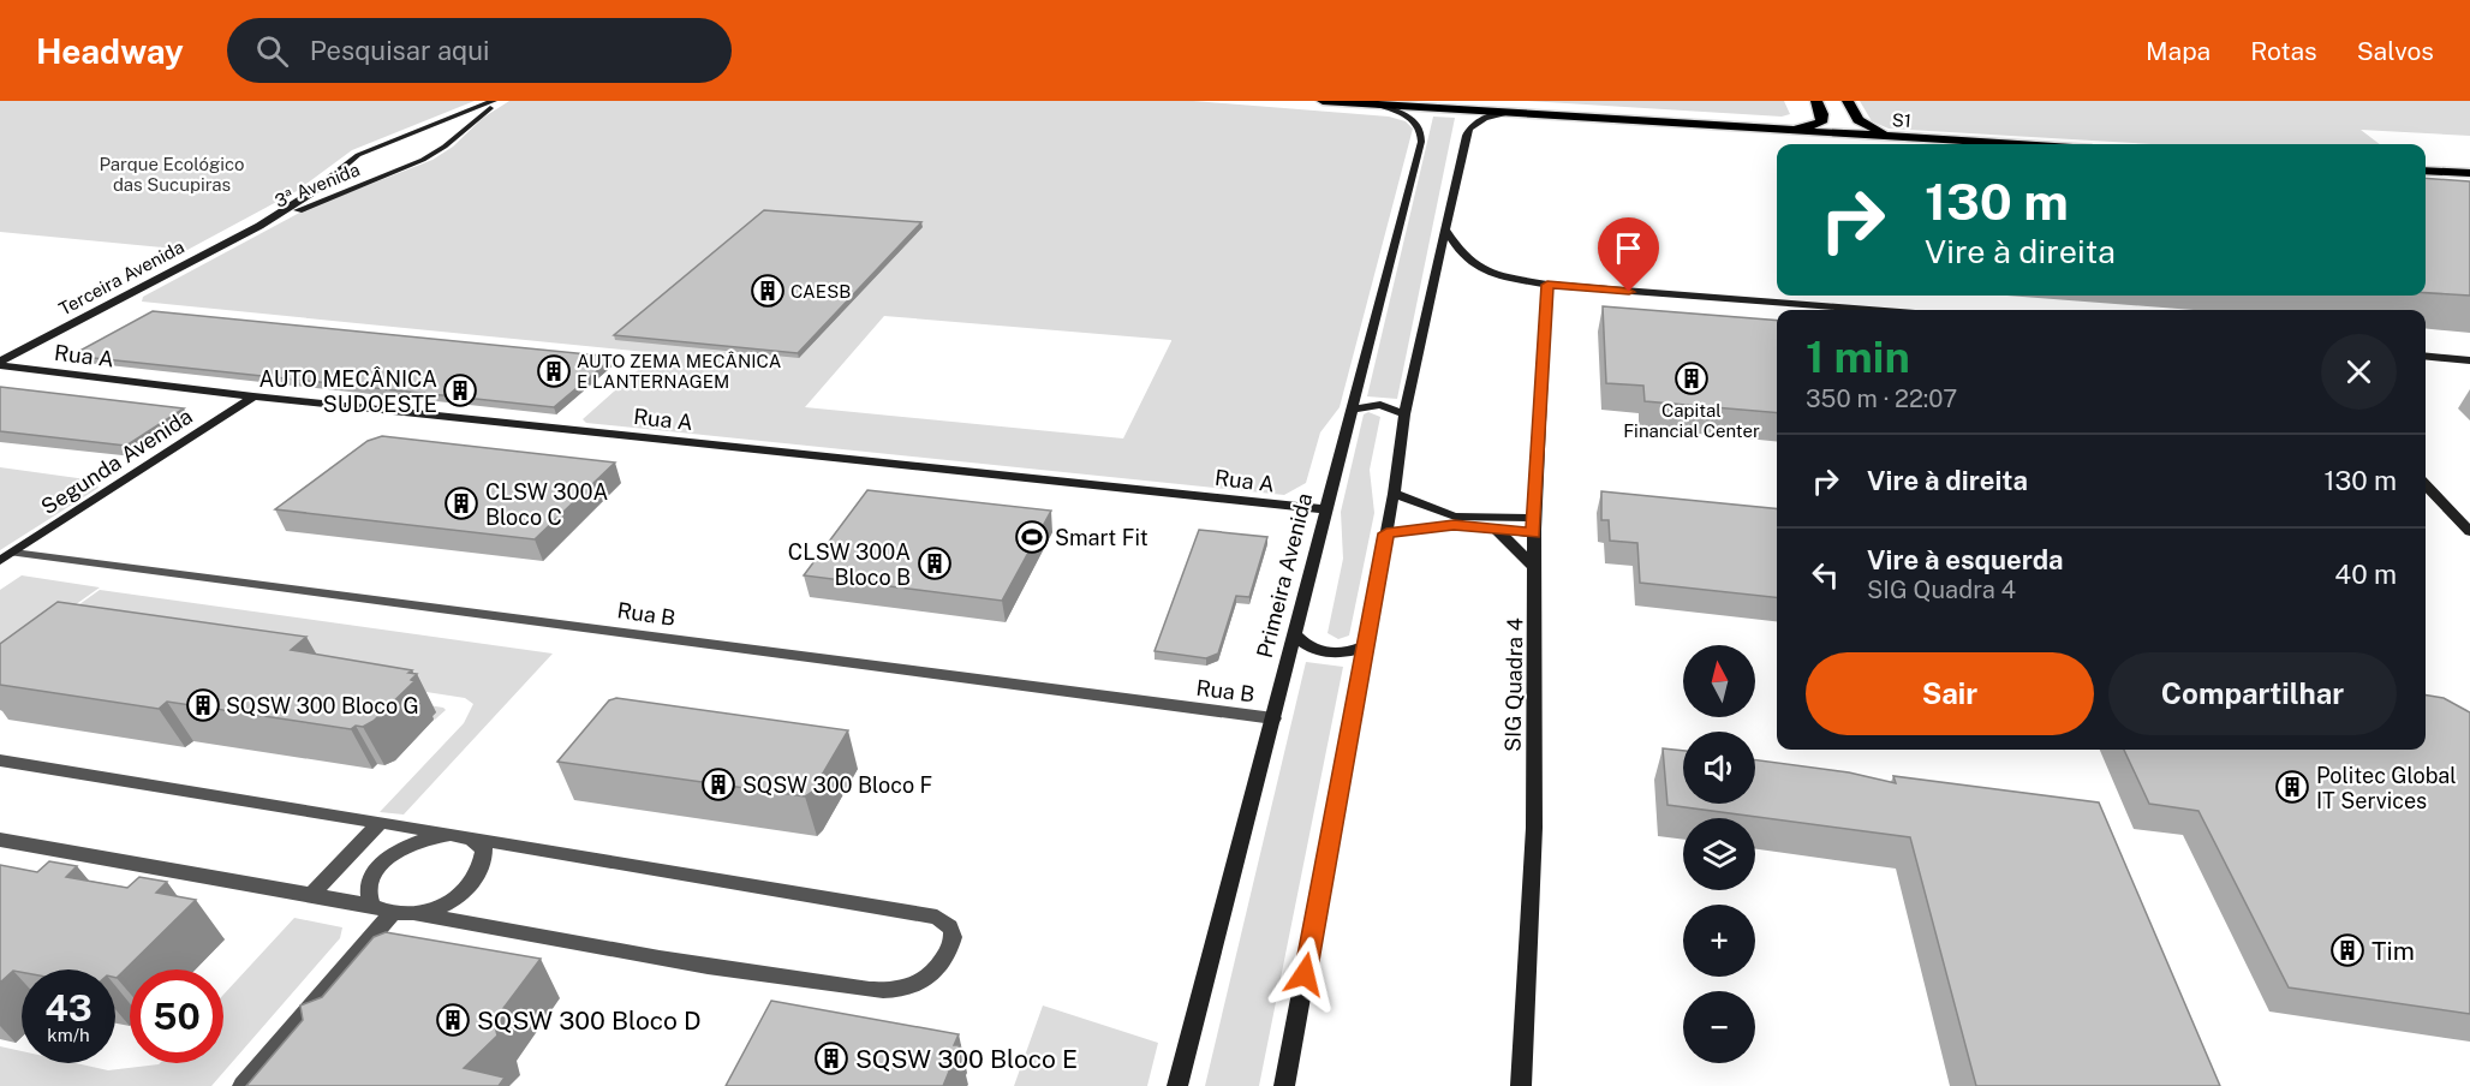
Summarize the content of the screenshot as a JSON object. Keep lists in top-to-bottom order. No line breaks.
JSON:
{"streets":{"highway":["S1"],"street":["3ª Avenida","Terceira Avenida","Rua A","Segunda Avenida","Primeira Avenida","Rua B","SIG Quadra 4"]},"crossings":[["S1","Primeira Avenida"],["3ª Avenida","Terceira Avenida"],["Terceira Avenida","Rua A"],["Rua A","Segunda Avenida"],["Rua A","Primeira Avenida"],["Segunda Avenida","Rua B"],["Primeira Avenida","Rua B"]],"parks":["Parque Ecológico das Sucupiras"],"places":{"building":["CAESB","AUTO ZEMA MECÂNICA E LANTERNAGEM","Capital Financial Center","AUTO MECÂNICA SUDOESTE","CLSW 300A Bloco C","CLSW 300A Bloco B","SQSW 300 Bloco G","SQSW 300 Bloco F","Politec Global IT Services","Tim","SQSW 300 Bloco D","SQSW 300 Bloco E"],"sports":["Smart Fit"]},"north":"top","page":{"header":"Headway","search":"Pesquisar aqui","nav":["Mapa","Rotas","Salvos"],"turn":["130 m","Vire à direita"],"heading":["1 min","350 m · 22:07"],"list":[{"name":"Vire à direita","value":"130 m"},{"name":"Vire à esquerda","note":"SIG Quadra 4","value":"40 m"}],"buttons":["Sair","Compartilhar"],"map_buttons":["+","−"],"speed":"43 km/h","limit":"50"}}
